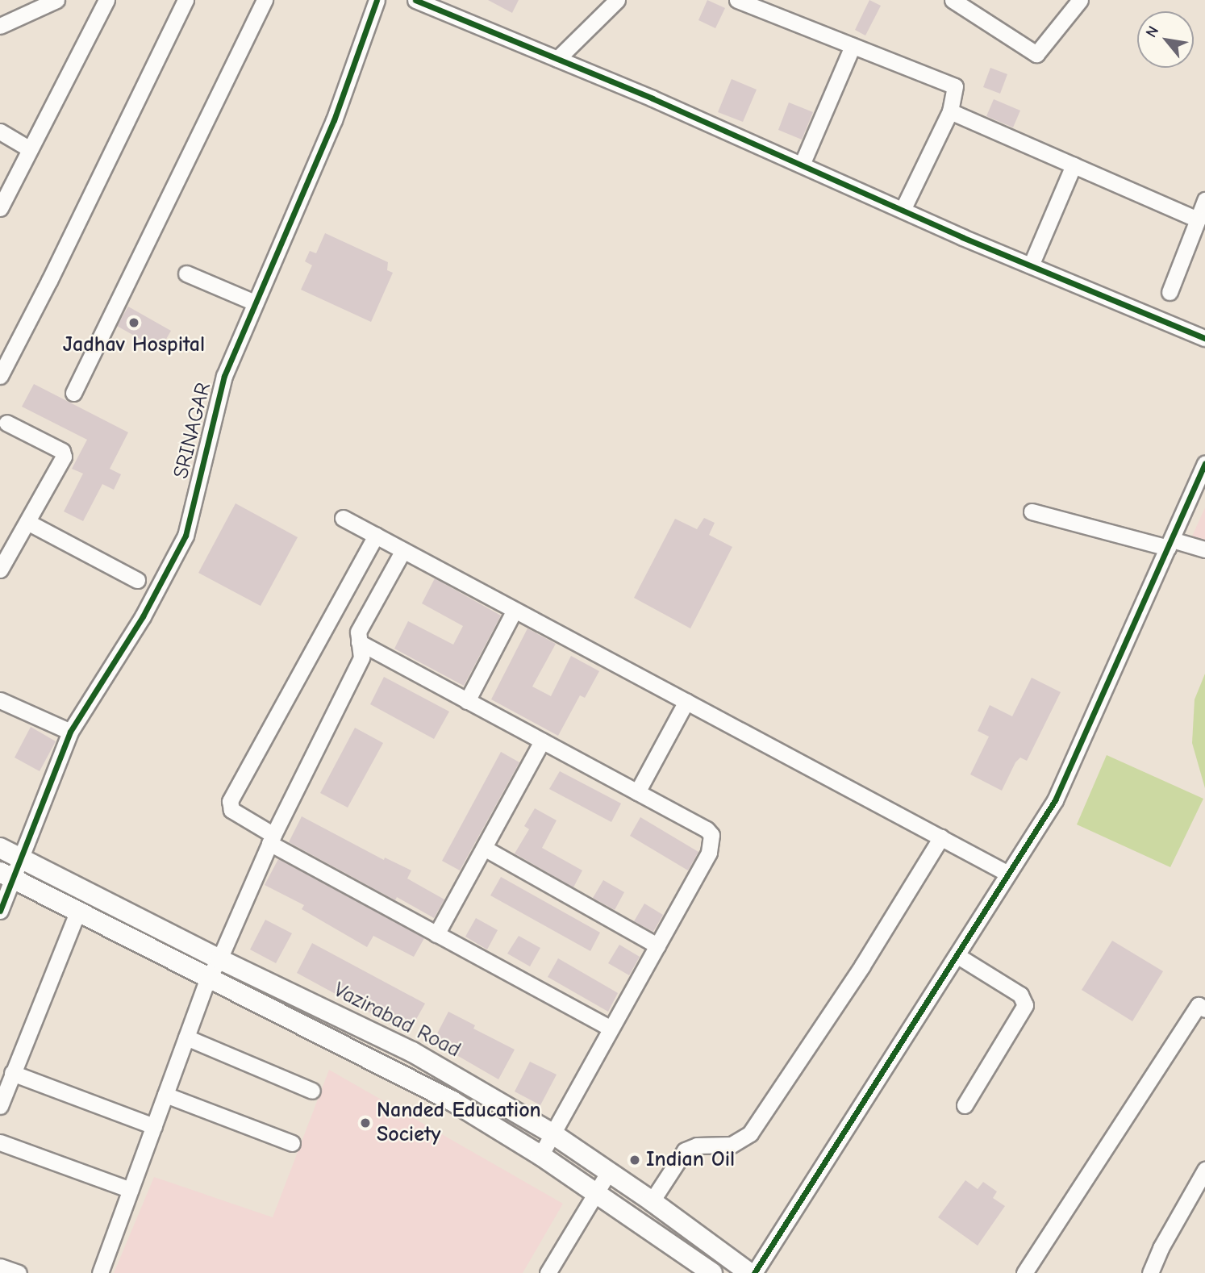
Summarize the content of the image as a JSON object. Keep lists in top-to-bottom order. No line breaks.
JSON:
{"streets":{"main road":["Vazirabad Road"],"street":["SRINAGAR"]},"crossings":[["SRINAGAR","Vazirabad Road"]],"places":["Jadhav Hospital","Nanded Education Society","Indian Oil"],"north":"top left"}
